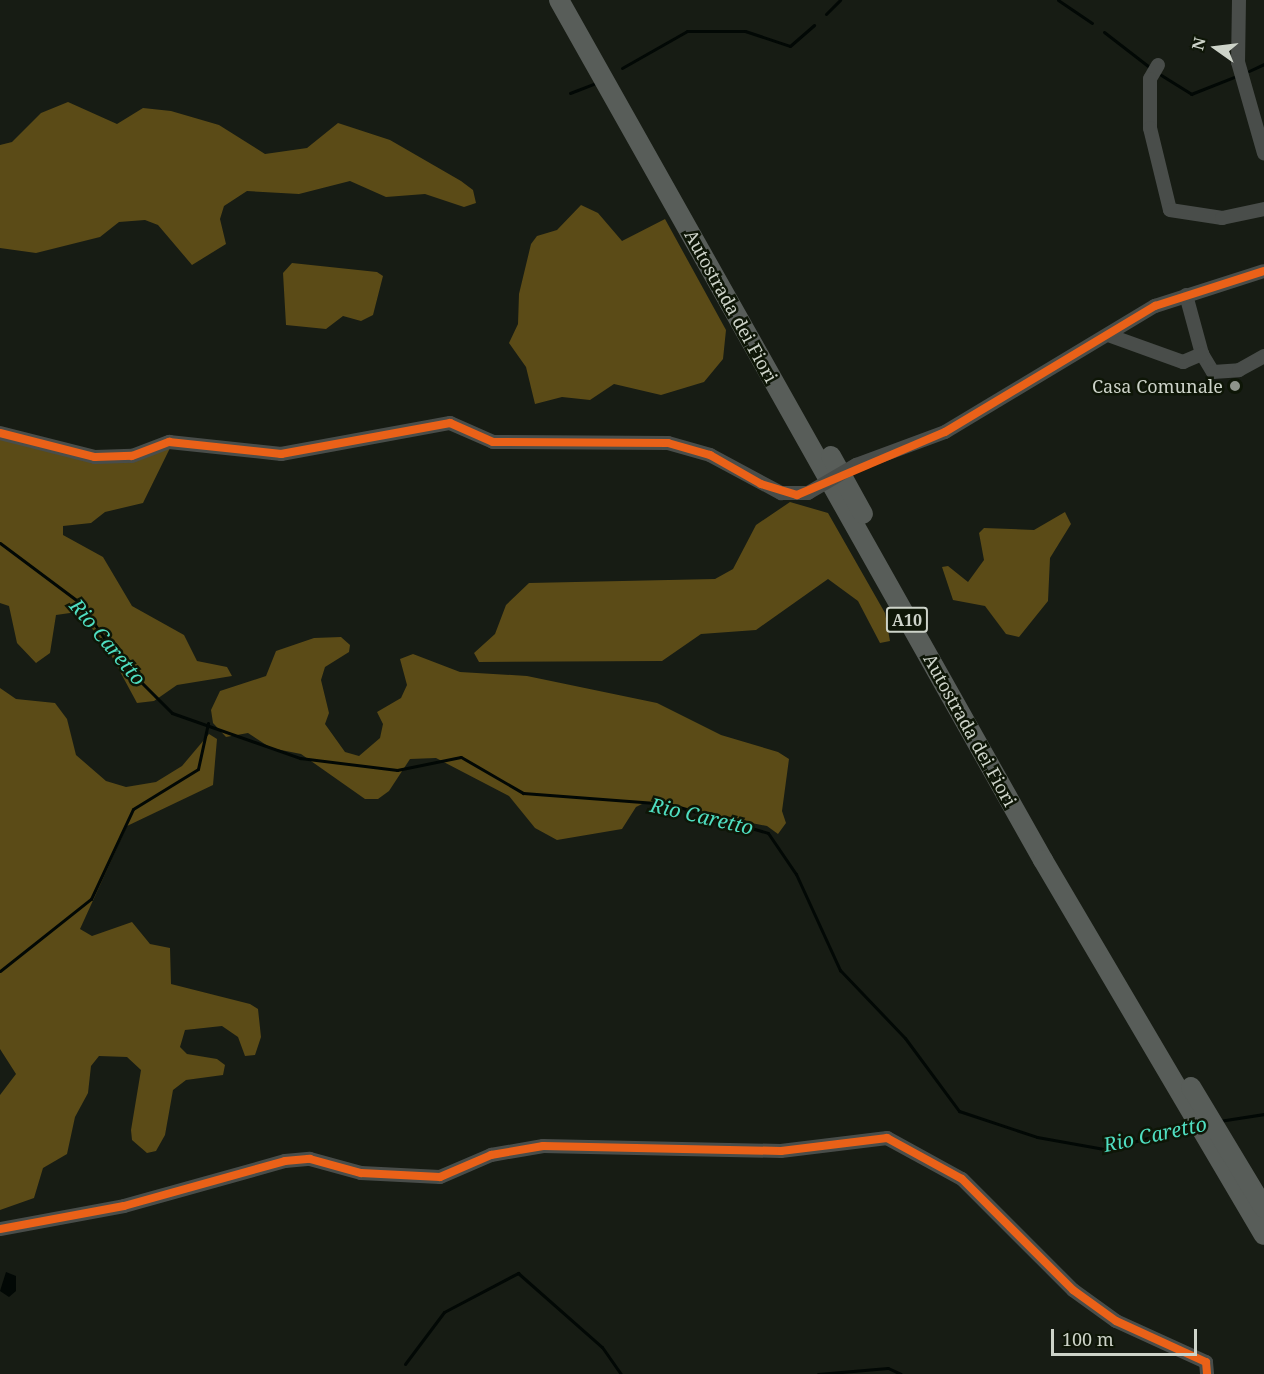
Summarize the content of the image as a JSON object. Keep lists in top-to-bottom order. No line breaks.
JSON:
{"streets":{"highway":["Autostrada dei Fiori","A10"]},"water":["Rio Caretto"],"places":["Casa Comunale"],"scale_bar":"100 m","north":"left"}
